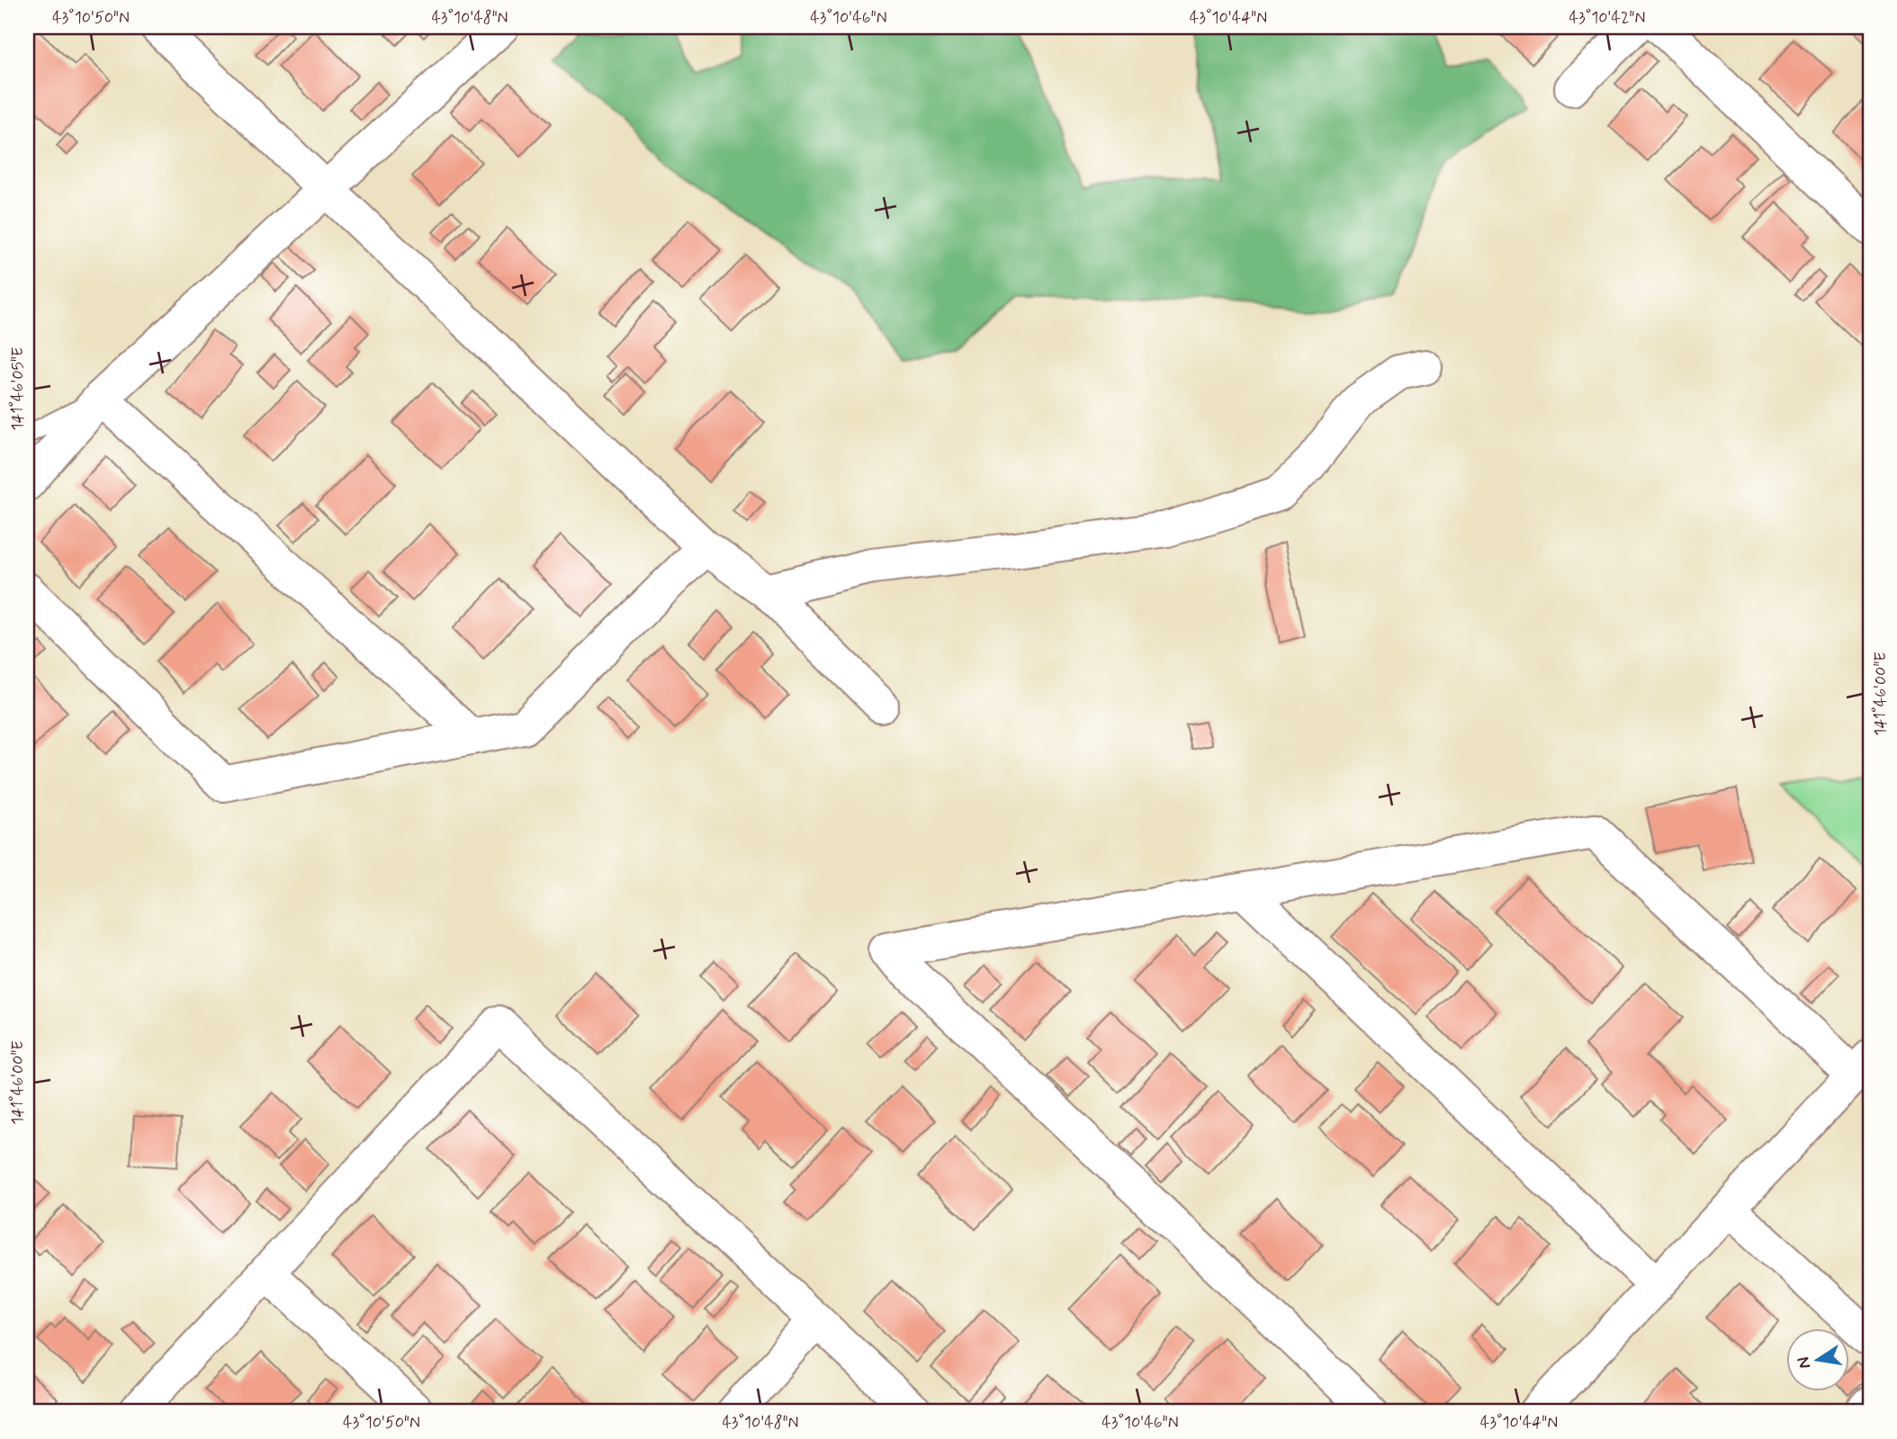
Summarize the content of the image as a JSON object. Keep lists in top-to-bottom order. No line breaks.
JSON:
{"north":"left","coordinates":["43°10'50\"N","43°10'48\"N","43°10'46\"N","43°10'44\"N","43°10'42\"N","141°46'05\"E","141°46'00\"E"]}
